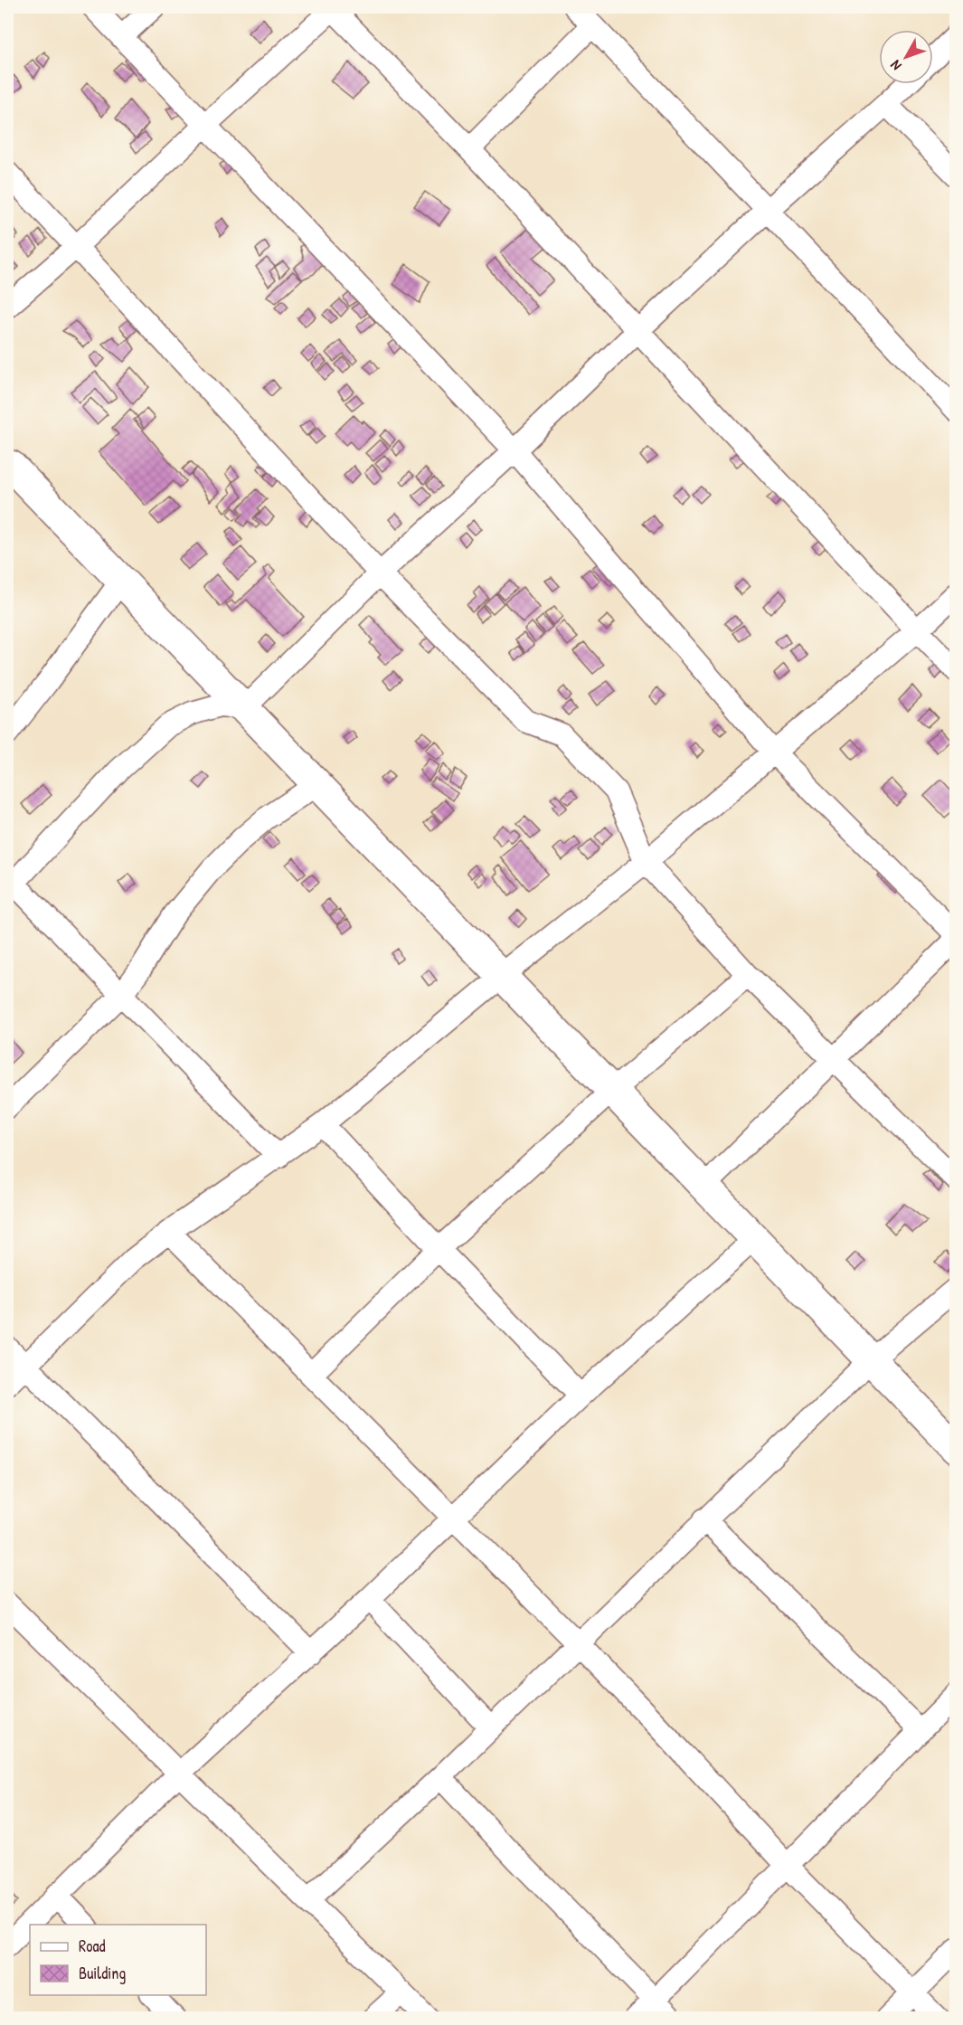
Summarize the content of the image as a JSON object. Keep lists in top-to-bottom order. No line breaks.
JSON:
{"legend":["Road","Building"],"north":"bottom left"}
